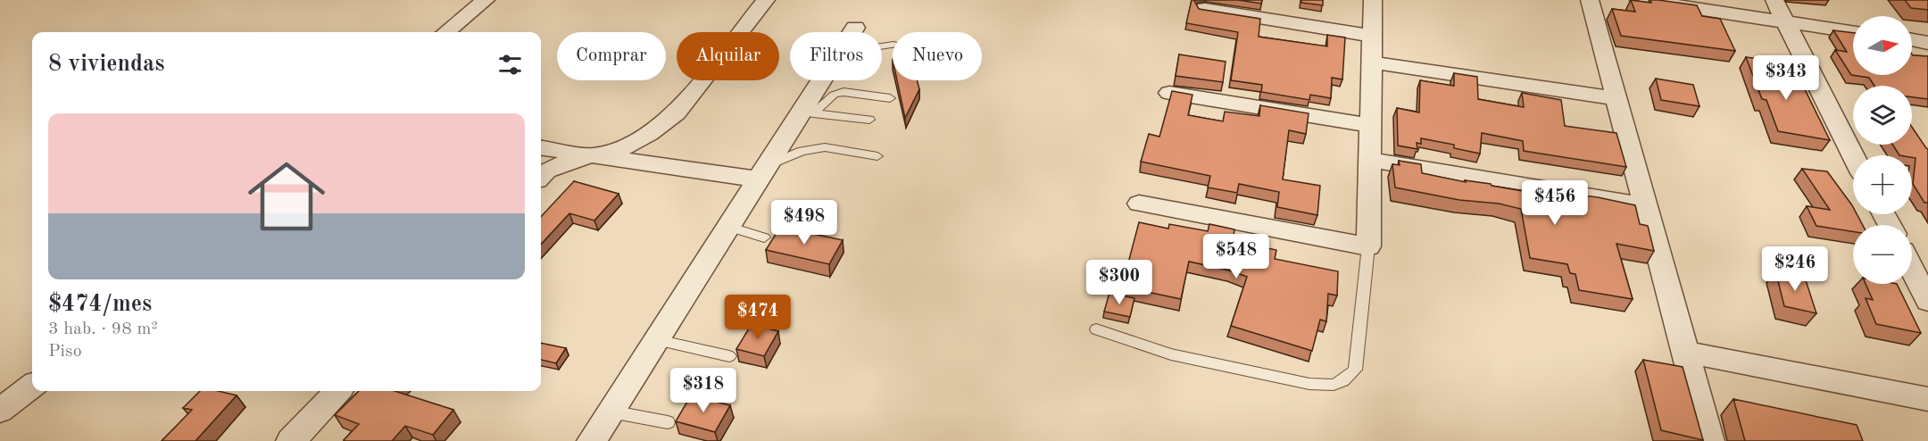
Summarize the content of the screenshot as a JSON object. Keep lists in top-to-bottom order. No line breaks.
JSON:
{"north":"right","page":{"map_buttons":["+","−"],"chip":["Comprar","Alquilar","Filtros","Nuevo"],"heading":"8 viviendas","price":["$343","$456","$498","$548","$246","$300","$474","$318"],"list":[{"name":"$474/mes","note":"3 hab. · 98 m² · Piso"}]}}
